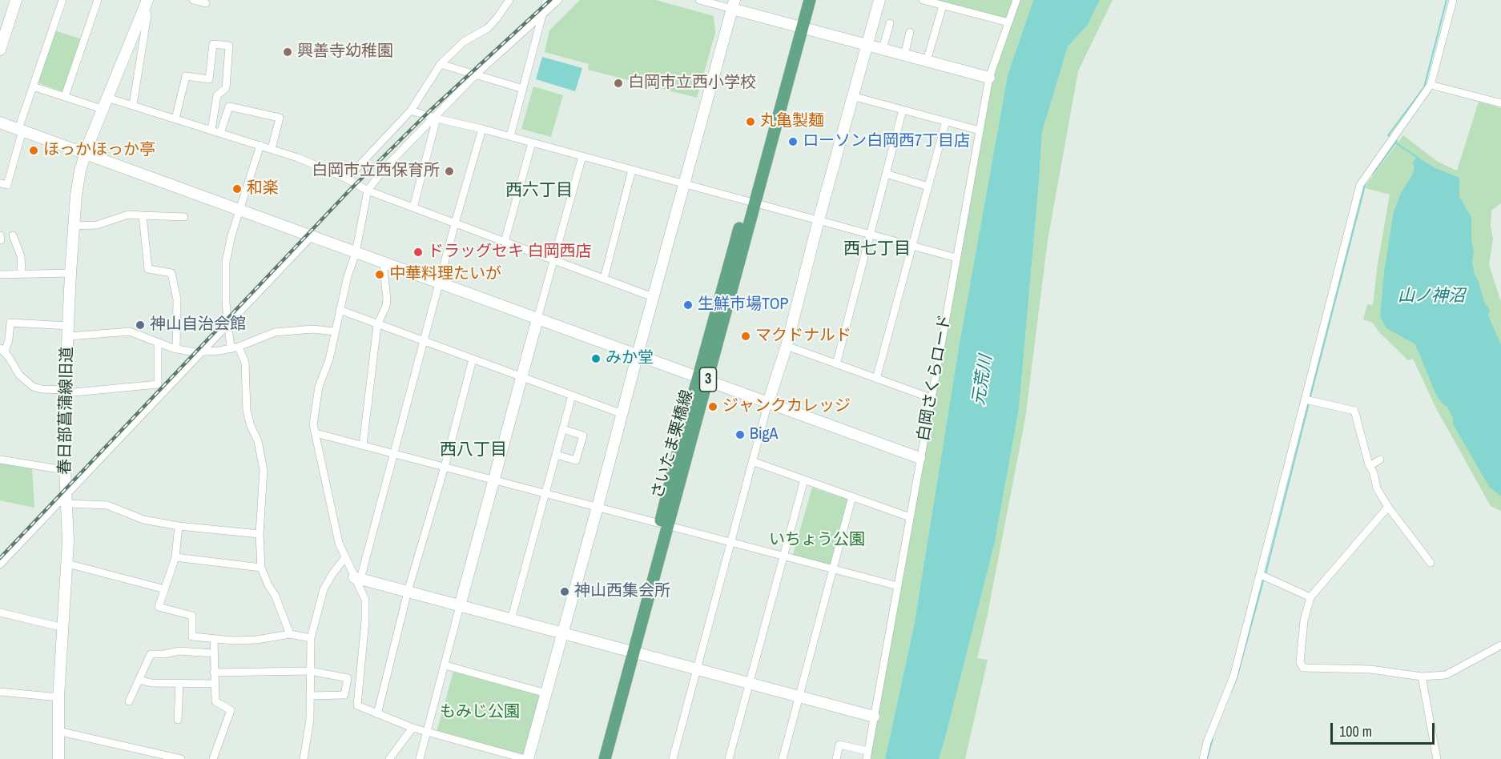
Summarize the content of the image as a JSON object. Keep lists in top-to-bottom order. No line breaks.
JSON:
{"streets":{"main road":["3","さいたま栗橋線"],"street":["白岡さくらロード","春日部菖蒲線旧道"]},"districts":["西六丁目","西七丁目","西八丁目"],"water":["山ノ神沼","元荒川"],"parks":["いちょう公園","もみじ公園"],"places":["興善寺幼稚園","白岡市立西小学校","丸亀製麺","ローソン白岡西7丁目店","ほっかほっか亭","白岡市立西保育所","和楽","ドラッグセキ 白岡西店","中華料理たいが","生鮮市場TOP","神山自治会館","マクドナルド","みか堂","ジャンクカレッジ","BigA","神山西集会所"],"scale_bar":"100 m"}
